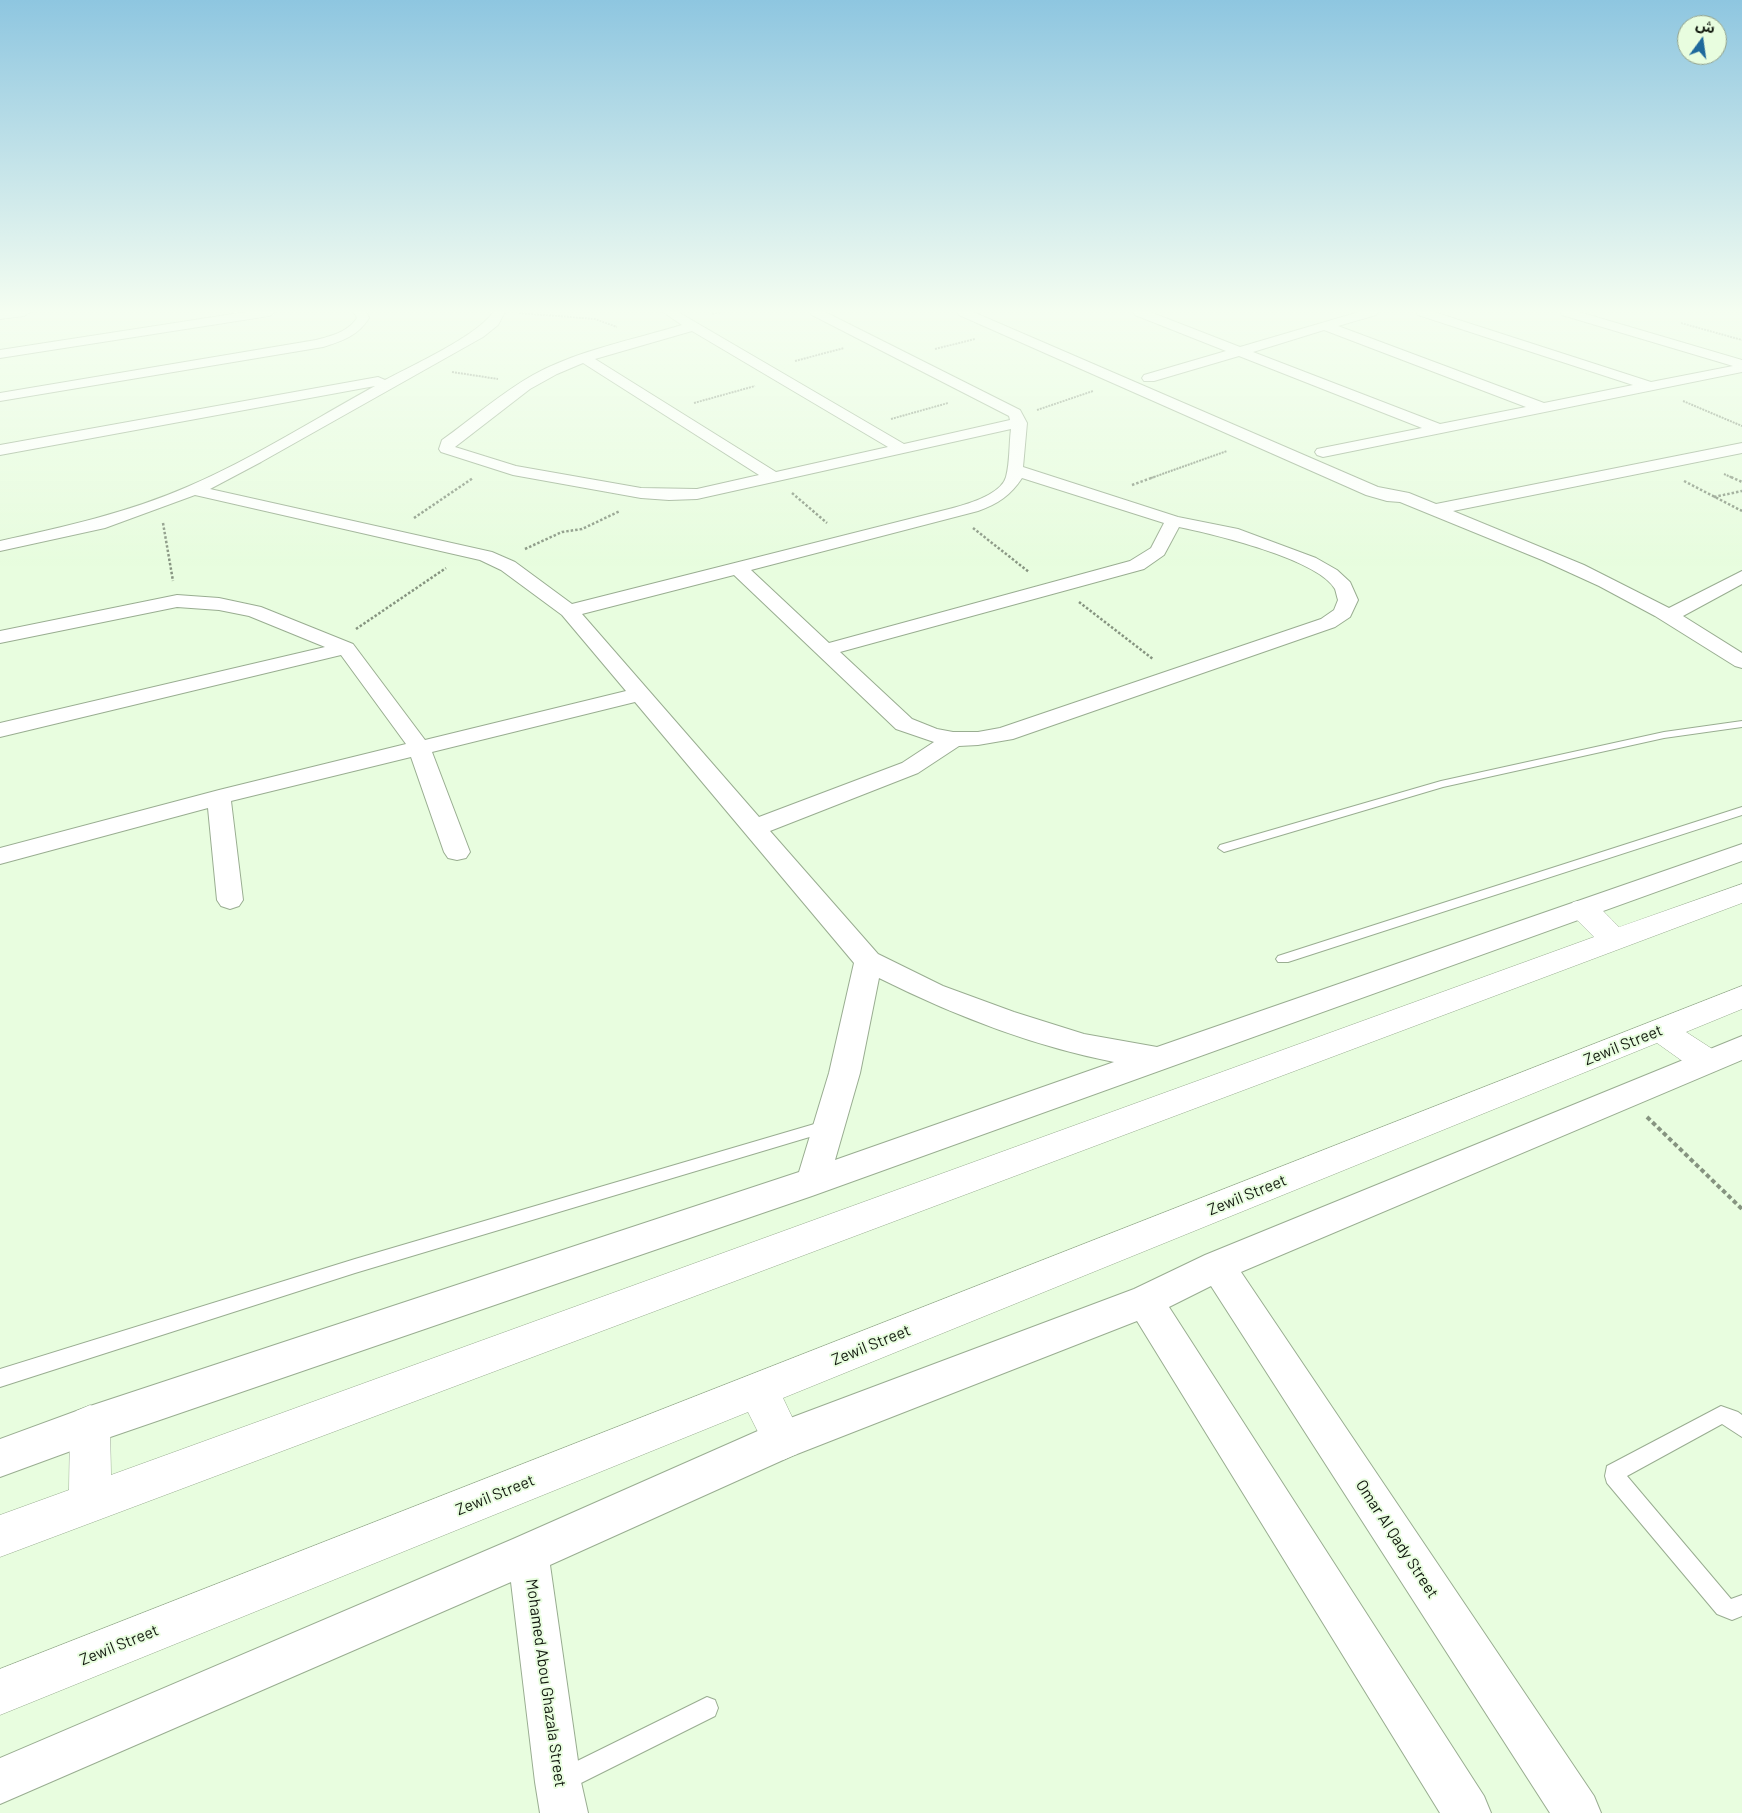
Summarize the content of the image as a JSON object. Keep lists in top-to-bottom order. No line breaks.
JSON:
{"streets":{"main road":["Zewil Street"],"street":["Omar Al Qady Street","Mohamed Abou Ghazala Street"]},"north":"top"}
